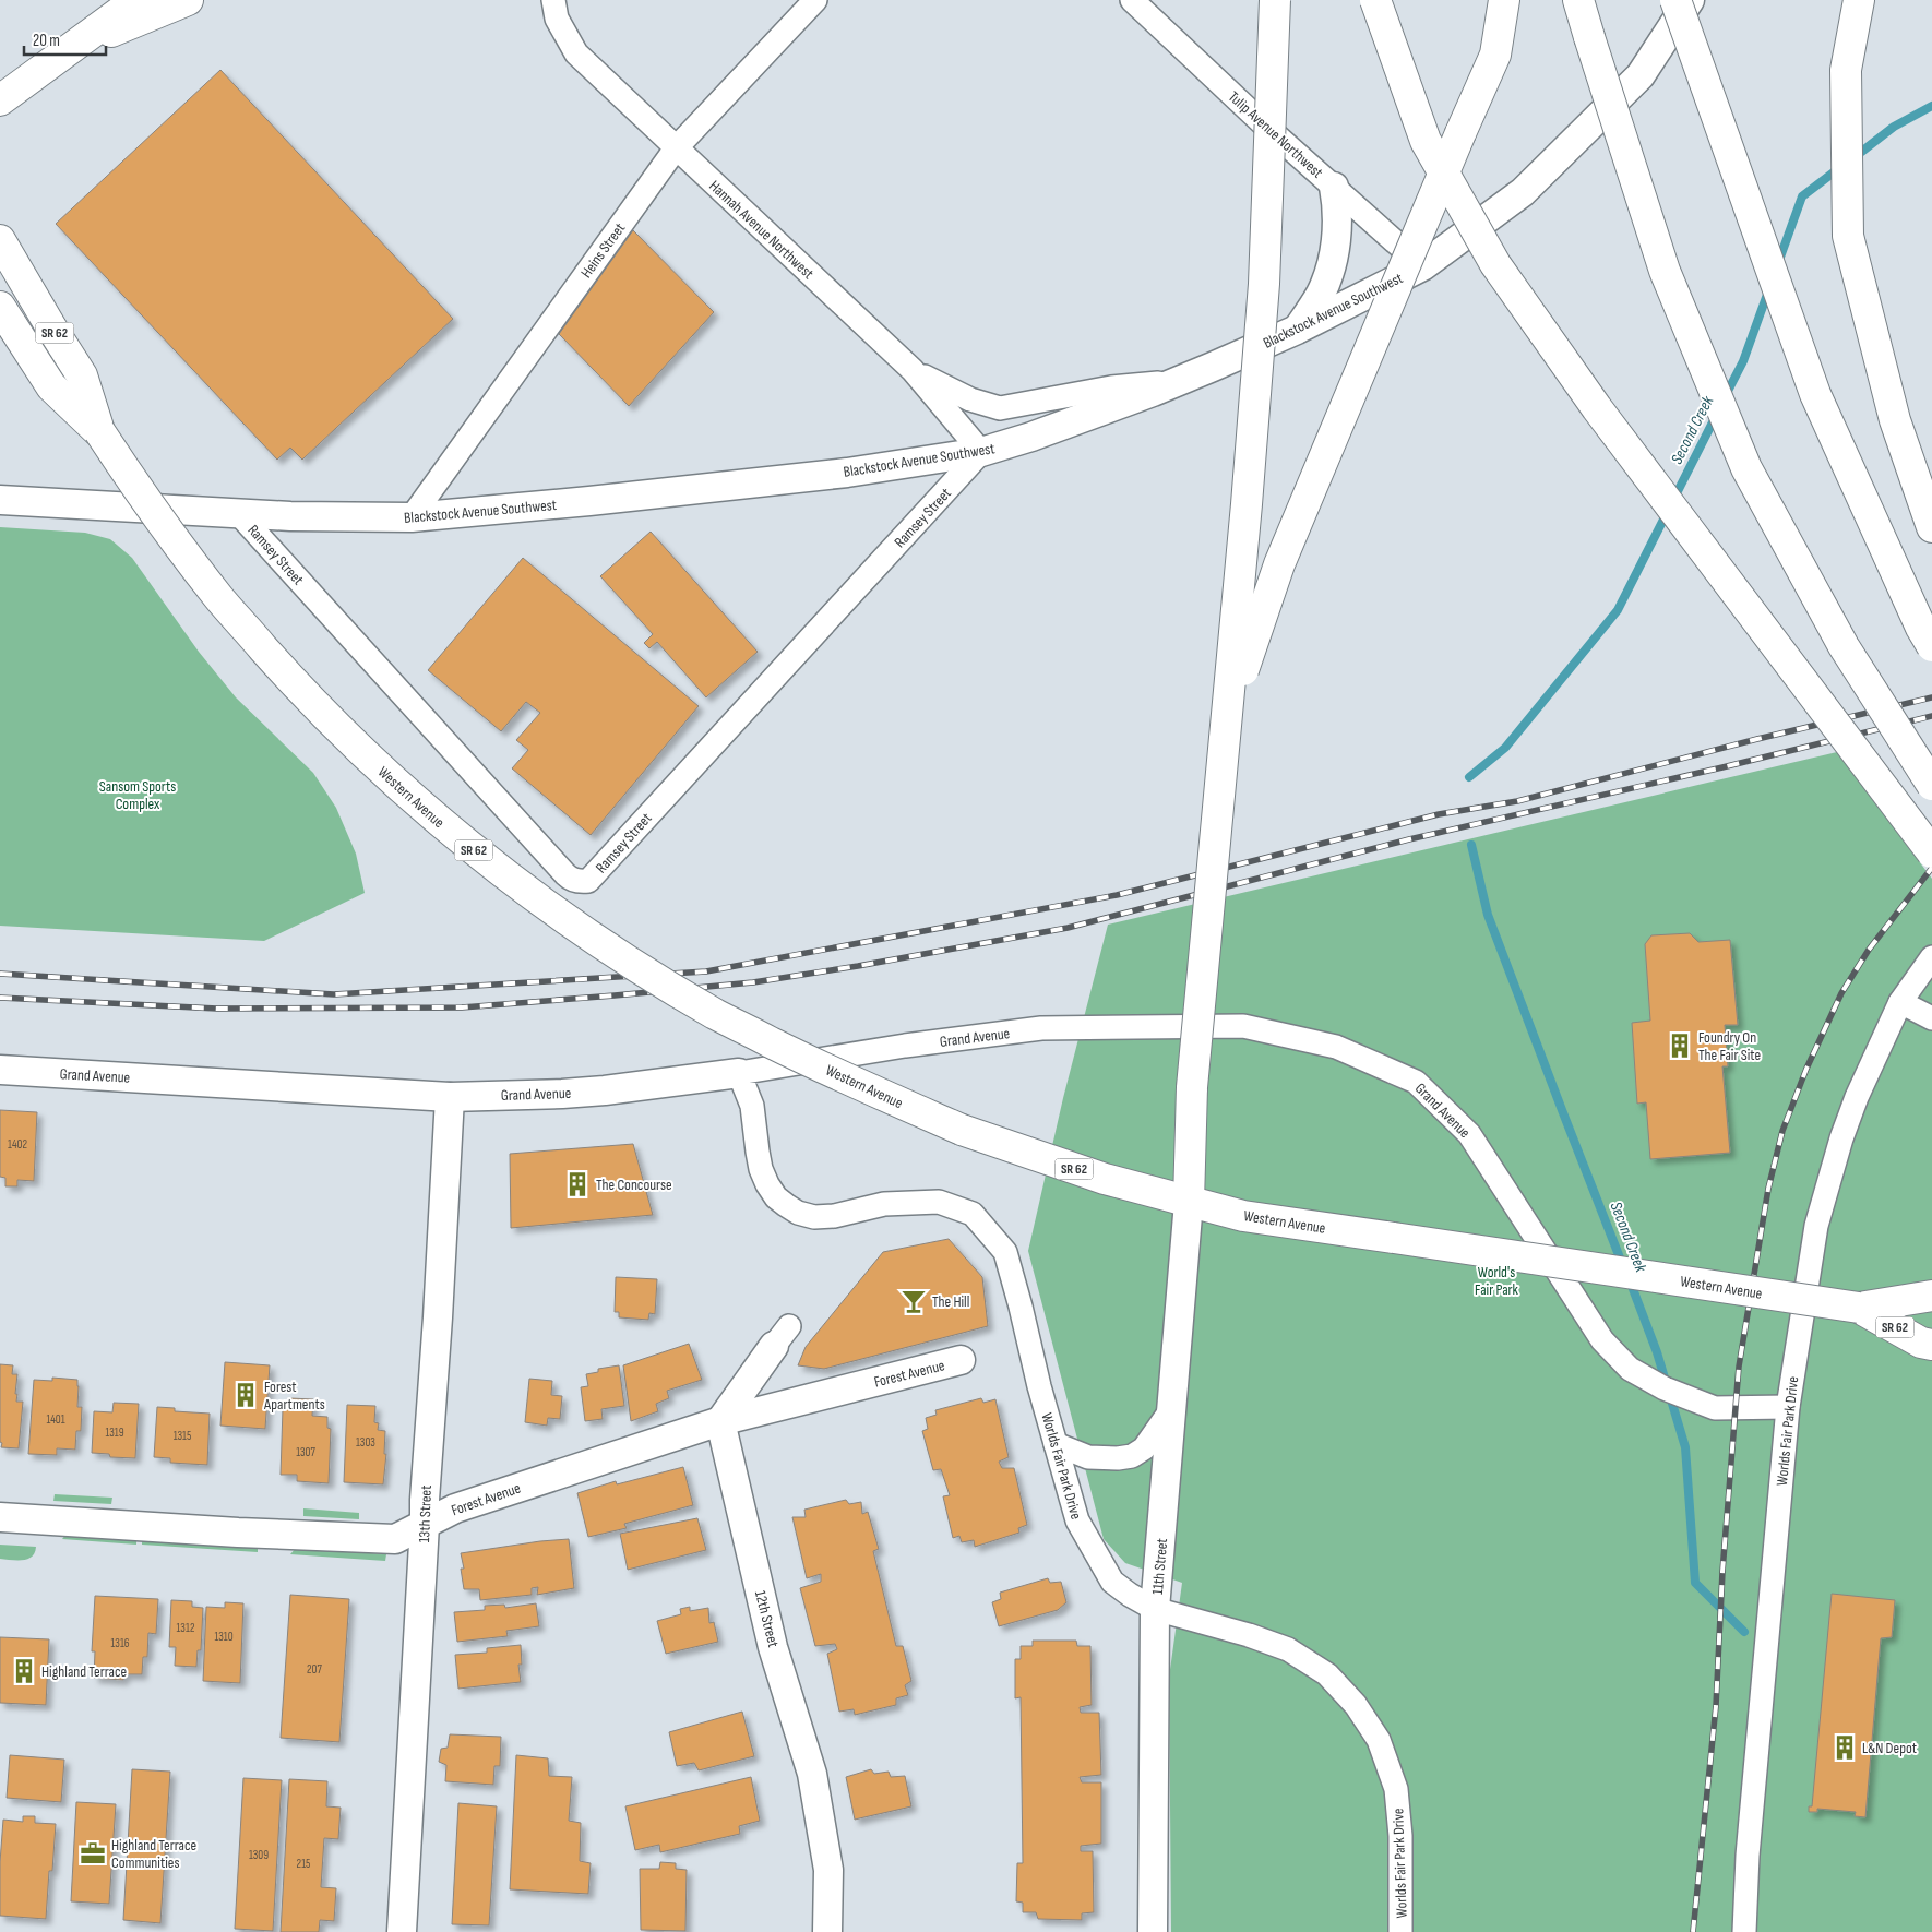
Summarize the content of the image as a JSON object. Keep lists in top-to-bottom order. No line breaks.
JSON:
{"streets":{"main road":["SR 62","Western Avenue"],"street":["Tulip Avenue Northwest","Hannah Avenue Northwest","Heins Street","Blackstock Avenue Southwest","Ramsey Street","Grand Avenue","Forest Avenue","Worlds Fair Park Drive","13th Street","11th Street","12th Street"]},"crossings":[["Tulip Avenue Northwest","Blackstock Avenue Southwest"],["Hannah Avenue Northwest","Heins Street"],["Hannah Avenue Northwest","Blackstock Avenue Southwest"],["Hannah Avenue Northwest","Ramsey Street"],["Heins Street","Blackstock Avenue Southwest"],["Blackstock Avenue Southwest","Ramsey Street"],["Western Avenue","11th Street"],["Grand Avenue","Worlds Fair Park Drive"],["Grand Avenue","13th Street"],["Forest Avenue","13th Street"],["Forest Avenue","12th Street"],["Worlds Fair Park Drive","11th Street"]],"water":["Second Creek"],"parks":["Sansom Sports Complex","World's Fair Park"],"places":{"building":["Foundry On The Fair Site","The Concourse","Forest Apartments","Highland Terrace","L&N Depot"],"bar":["The Hill"],"office":["Highland Terrace Communities"]},"house_numbers":["1402","1401","1319","1315","1303","1307","1312","1310","1316","207","1309","215"],"scale_bar":"20 m"}
